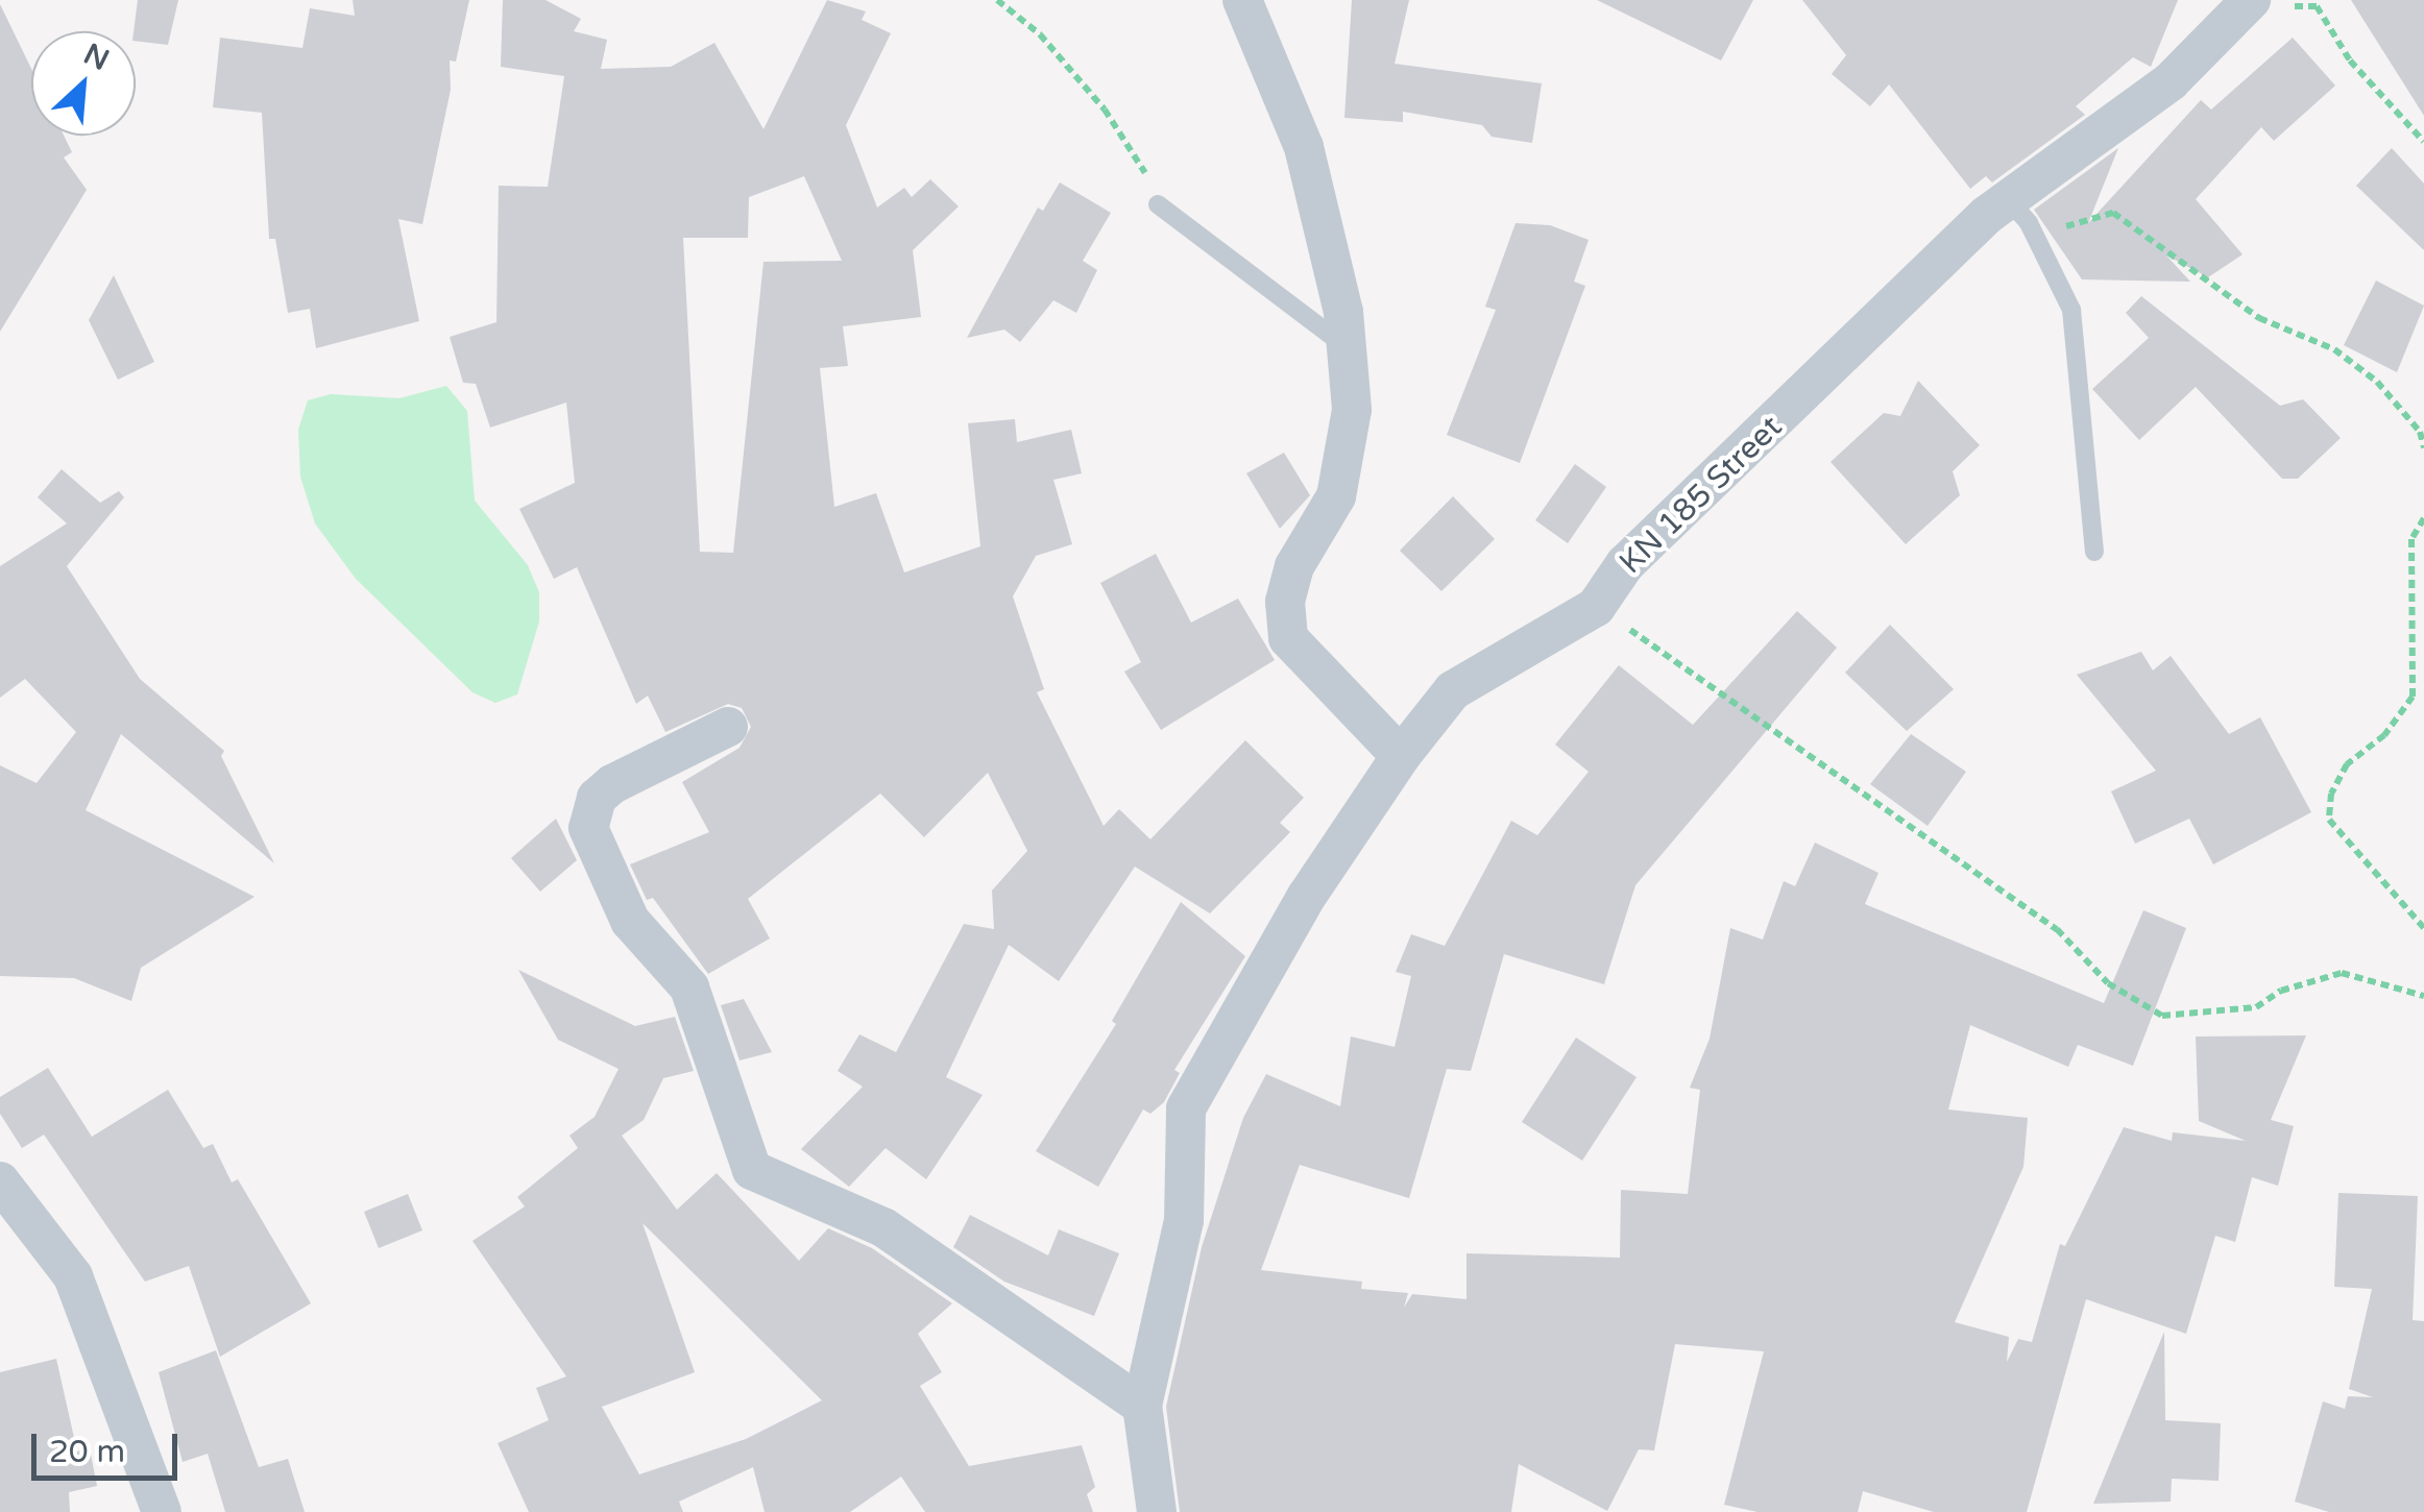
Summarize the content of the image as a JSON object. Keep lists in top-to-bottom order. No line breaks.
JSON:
{"streets":{"street":["KN 185 Street"]},"scale_bar":"20 m","north":"top right"}
